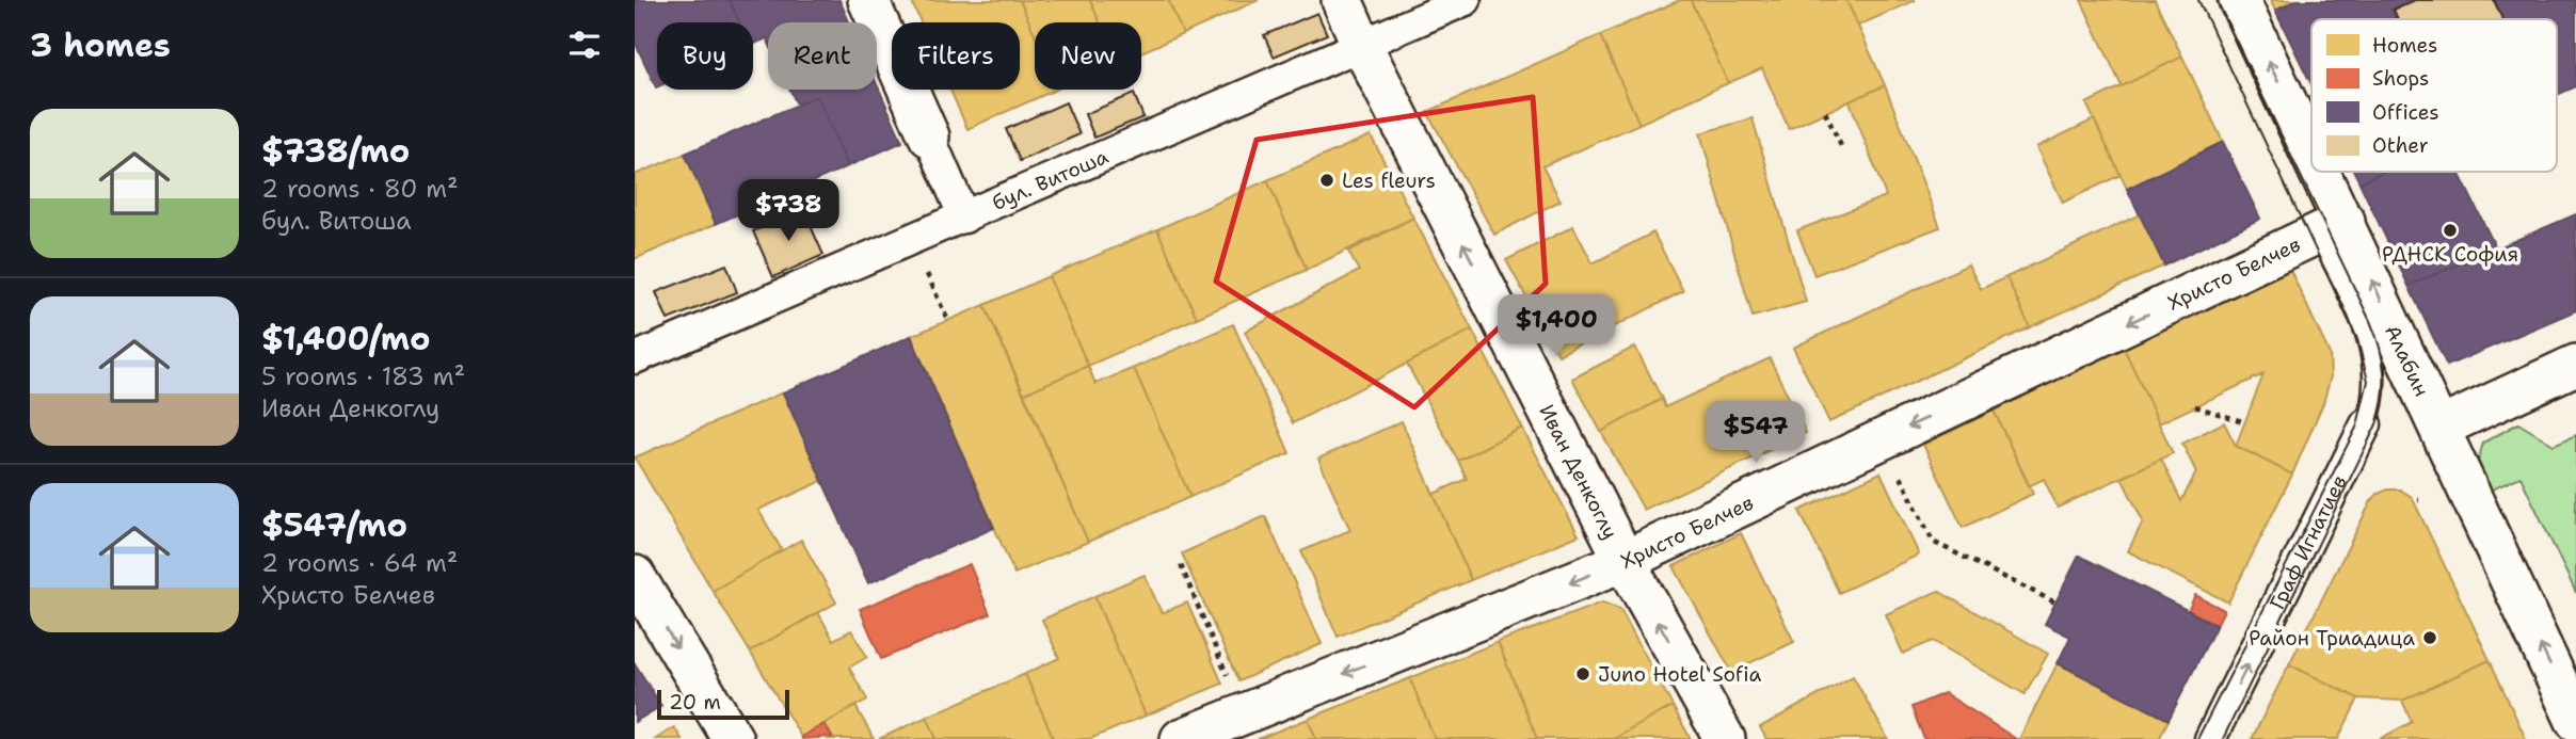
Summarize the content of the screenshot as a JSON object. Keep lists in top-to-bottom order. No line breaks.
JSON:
{"streets":{"street":["бул. Витоша","Христо Белчев","Алабин","Иван Денкоглу","Граф Игнатиев"]},"crossings":[["бул. Витоша","Иван Денкоглу"],["Христо Белчев","Алабин"],["Христо Белчев","Иван Денкоглу"]],"one_way":["Христо Белчев","Алабин","Иван Денкоглу","Граф Игнатиев"],"places":["Les fleurs","РДНСК София","Район Триадица","Juno Hotel Sofia"],"legend":["Homes","Shops","Offices","Other"],"scale_bar":"20 m","page":{"heading":"3 homes","chip":["Buy","Rent","Filters","New"],"list":[{"name":"$738/mo","note":"2 rooms · 80 m² · бул. Витоша"},{"name":"$1,400/mo","note":"5 rooms · 183 m² · Иван Денкоглу"},{"name":"$547/mo","note":"2 rooms · 64 m² · Христо Белчев"}],"price":["$738","$1,400","$547"],"scale":"20 m"}}
